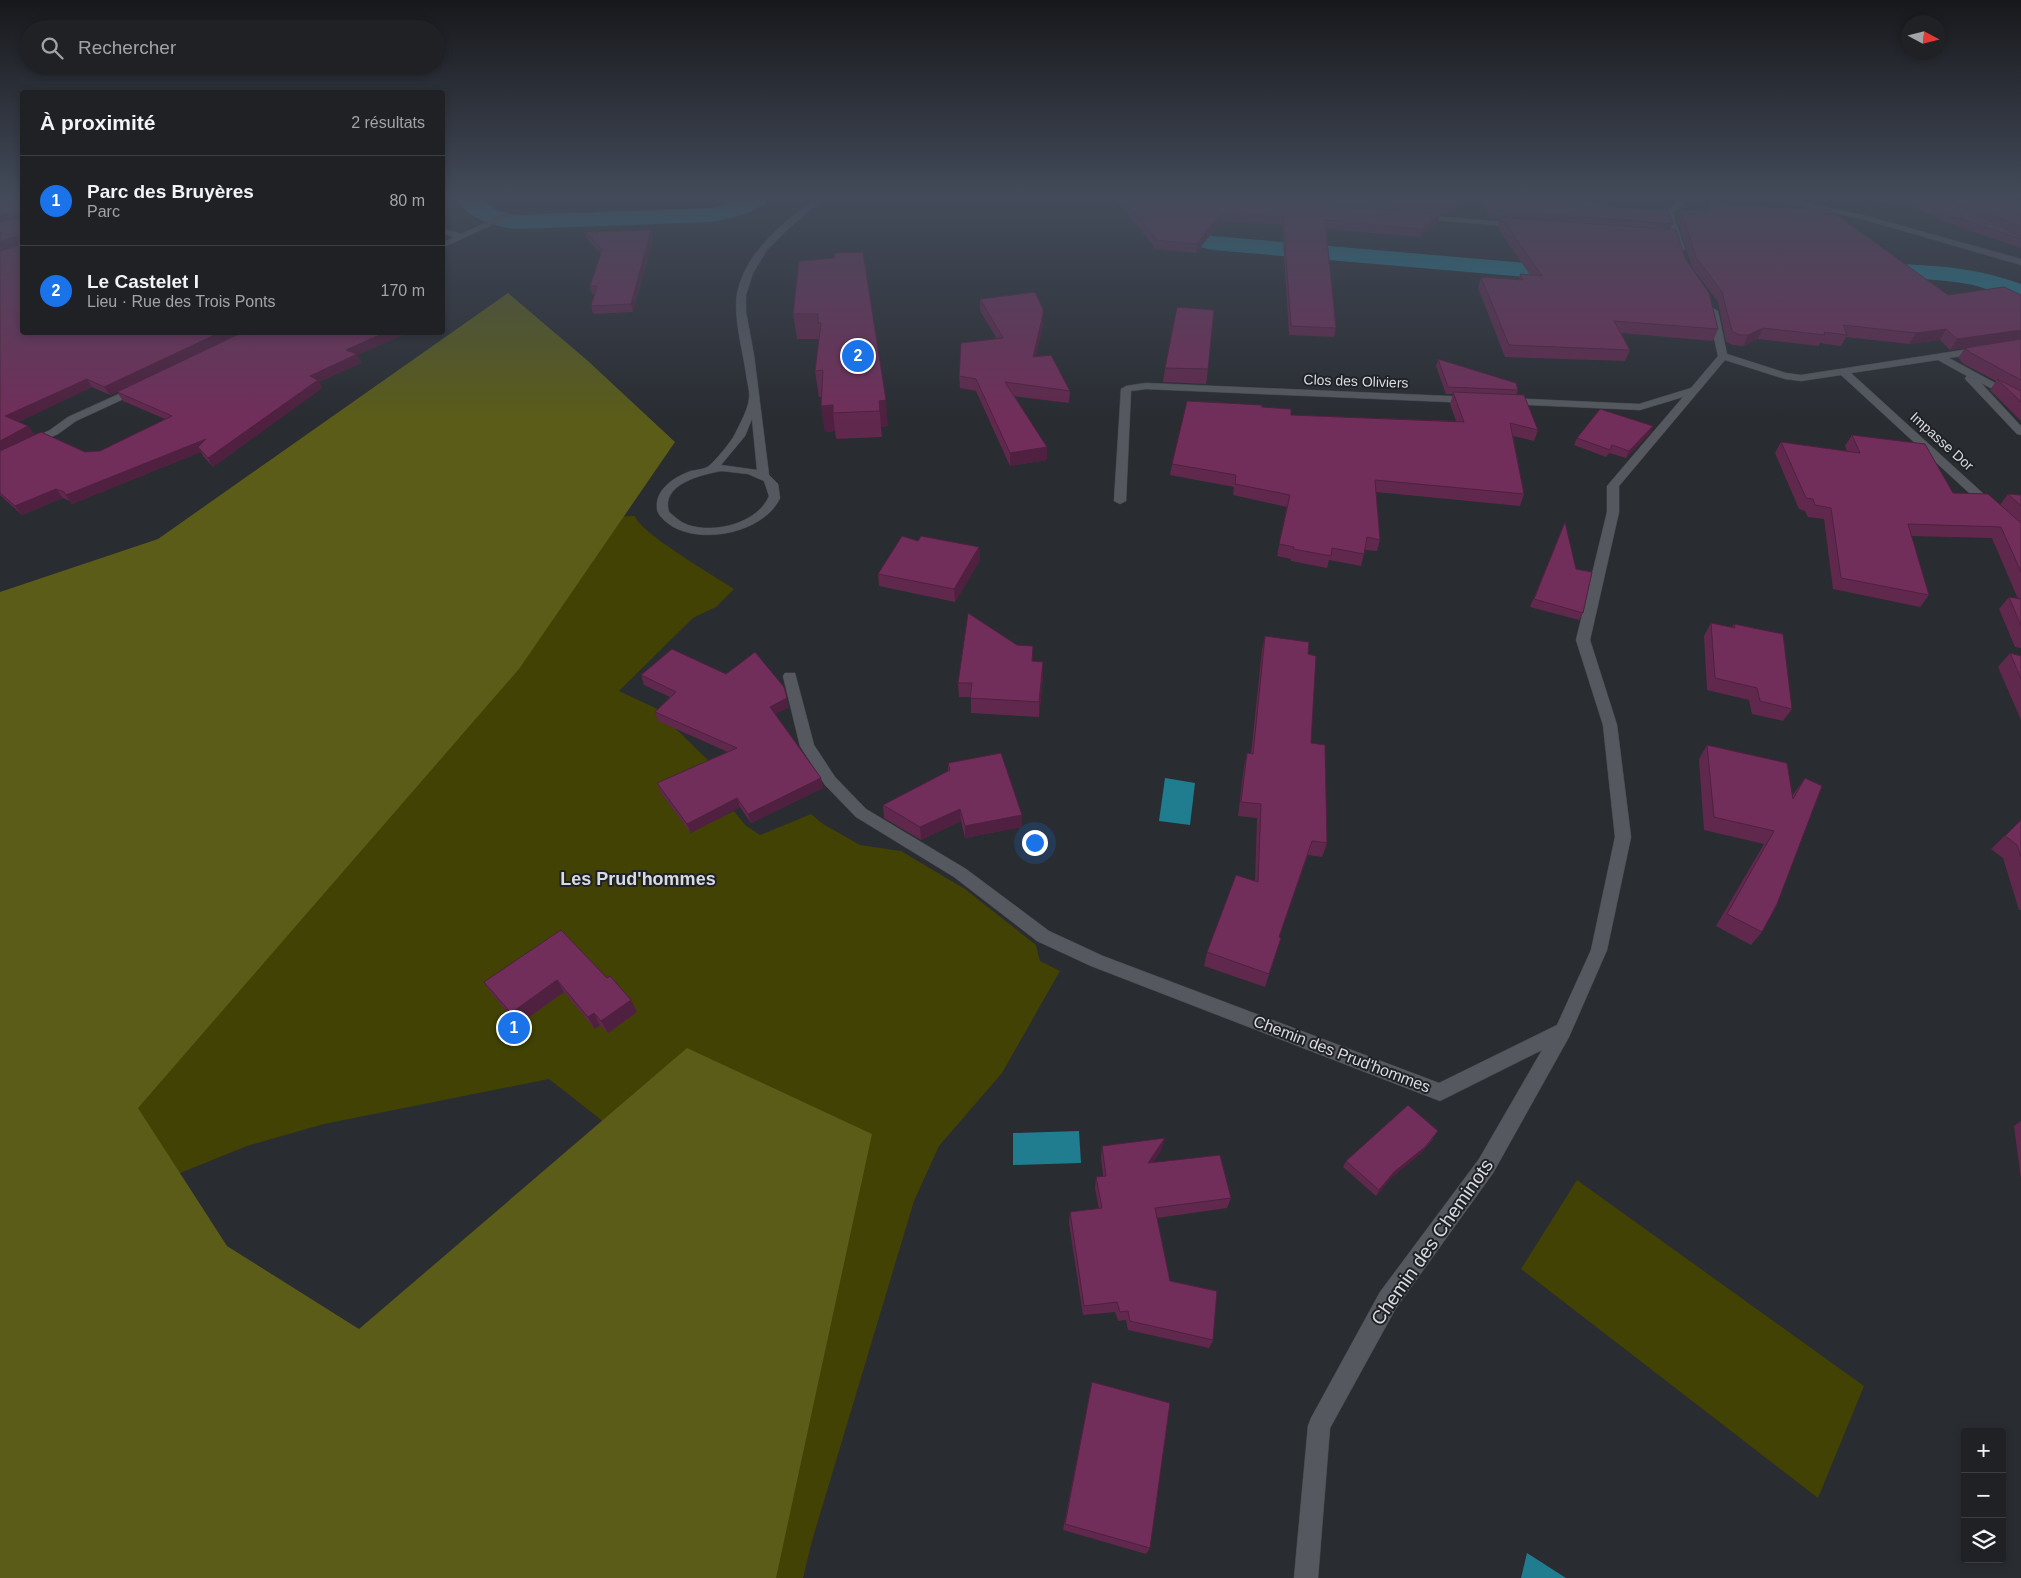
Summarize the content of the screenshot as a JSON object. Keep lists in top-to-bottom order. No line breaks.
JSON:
{"streets":{"street":["Clos des Oliviers","Impasse Dor","Chemin des Prud'hommes","Chemin des Cheminots"]},"crossings":[["Chemin des Prud'hommes","Chemin des Cheminots"]],"districts":["Les Prud'hommes"],"north":"right","page":{"search":"Rechercher","heading":["À proximité","2 résultats"],"list":[{"mark":"1","name":"Parc des Bruyères","note":"Parc","value":"80 m"},{"mark":"2","name":"Le Castelet I","note":"Lieu · Rue des Trois Ponts","value":"170 m"}],"pins":["2","1"],"map_buttons":["+","−"]}}
